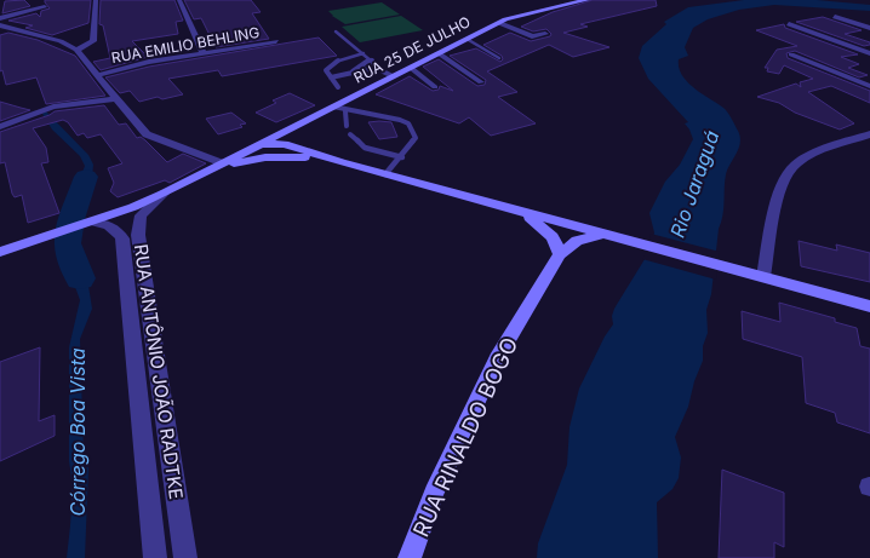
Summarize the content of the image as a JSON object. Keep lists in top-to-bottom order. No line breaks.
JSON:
{"streets":{"main road":["RUA 25 DE JULHO","RUA RINALDO BOGO"],"street":["RUA EMILIO BEHLING","RUA ANTÔNIO JOÃO RADTKE"]},"water":["Rio Jaraguá","Córrego Boa Vista"]}
